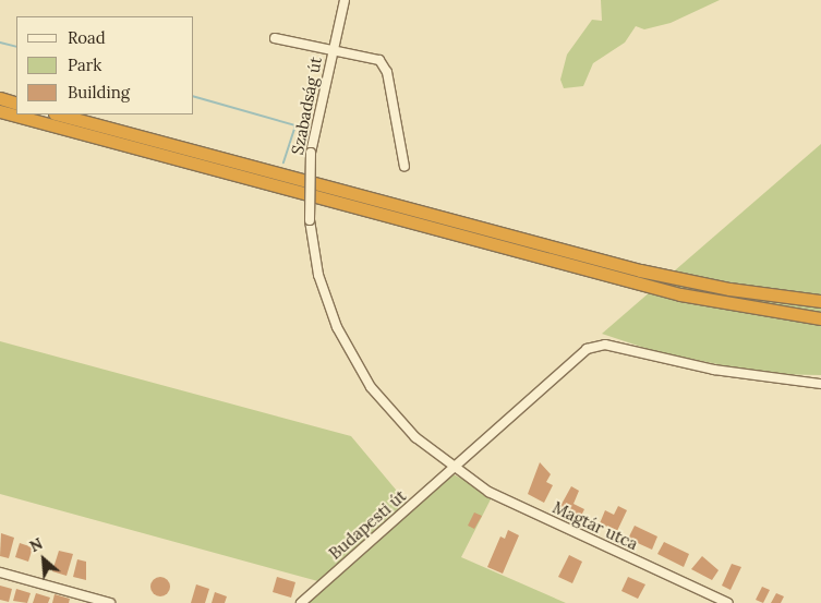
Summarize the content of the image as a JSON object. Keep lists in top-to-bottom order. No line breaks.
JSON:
{"streets":{"street":["Szabadság út","Budapesti út","Magtár utca"]},"crossings":[["Szabadság út","Budapesti út"],["Szabadság út","Magtár utca"],["Budapesti út","Magtár utca"]],"legend":["Road","Park","Building"],"north":"top left"}
